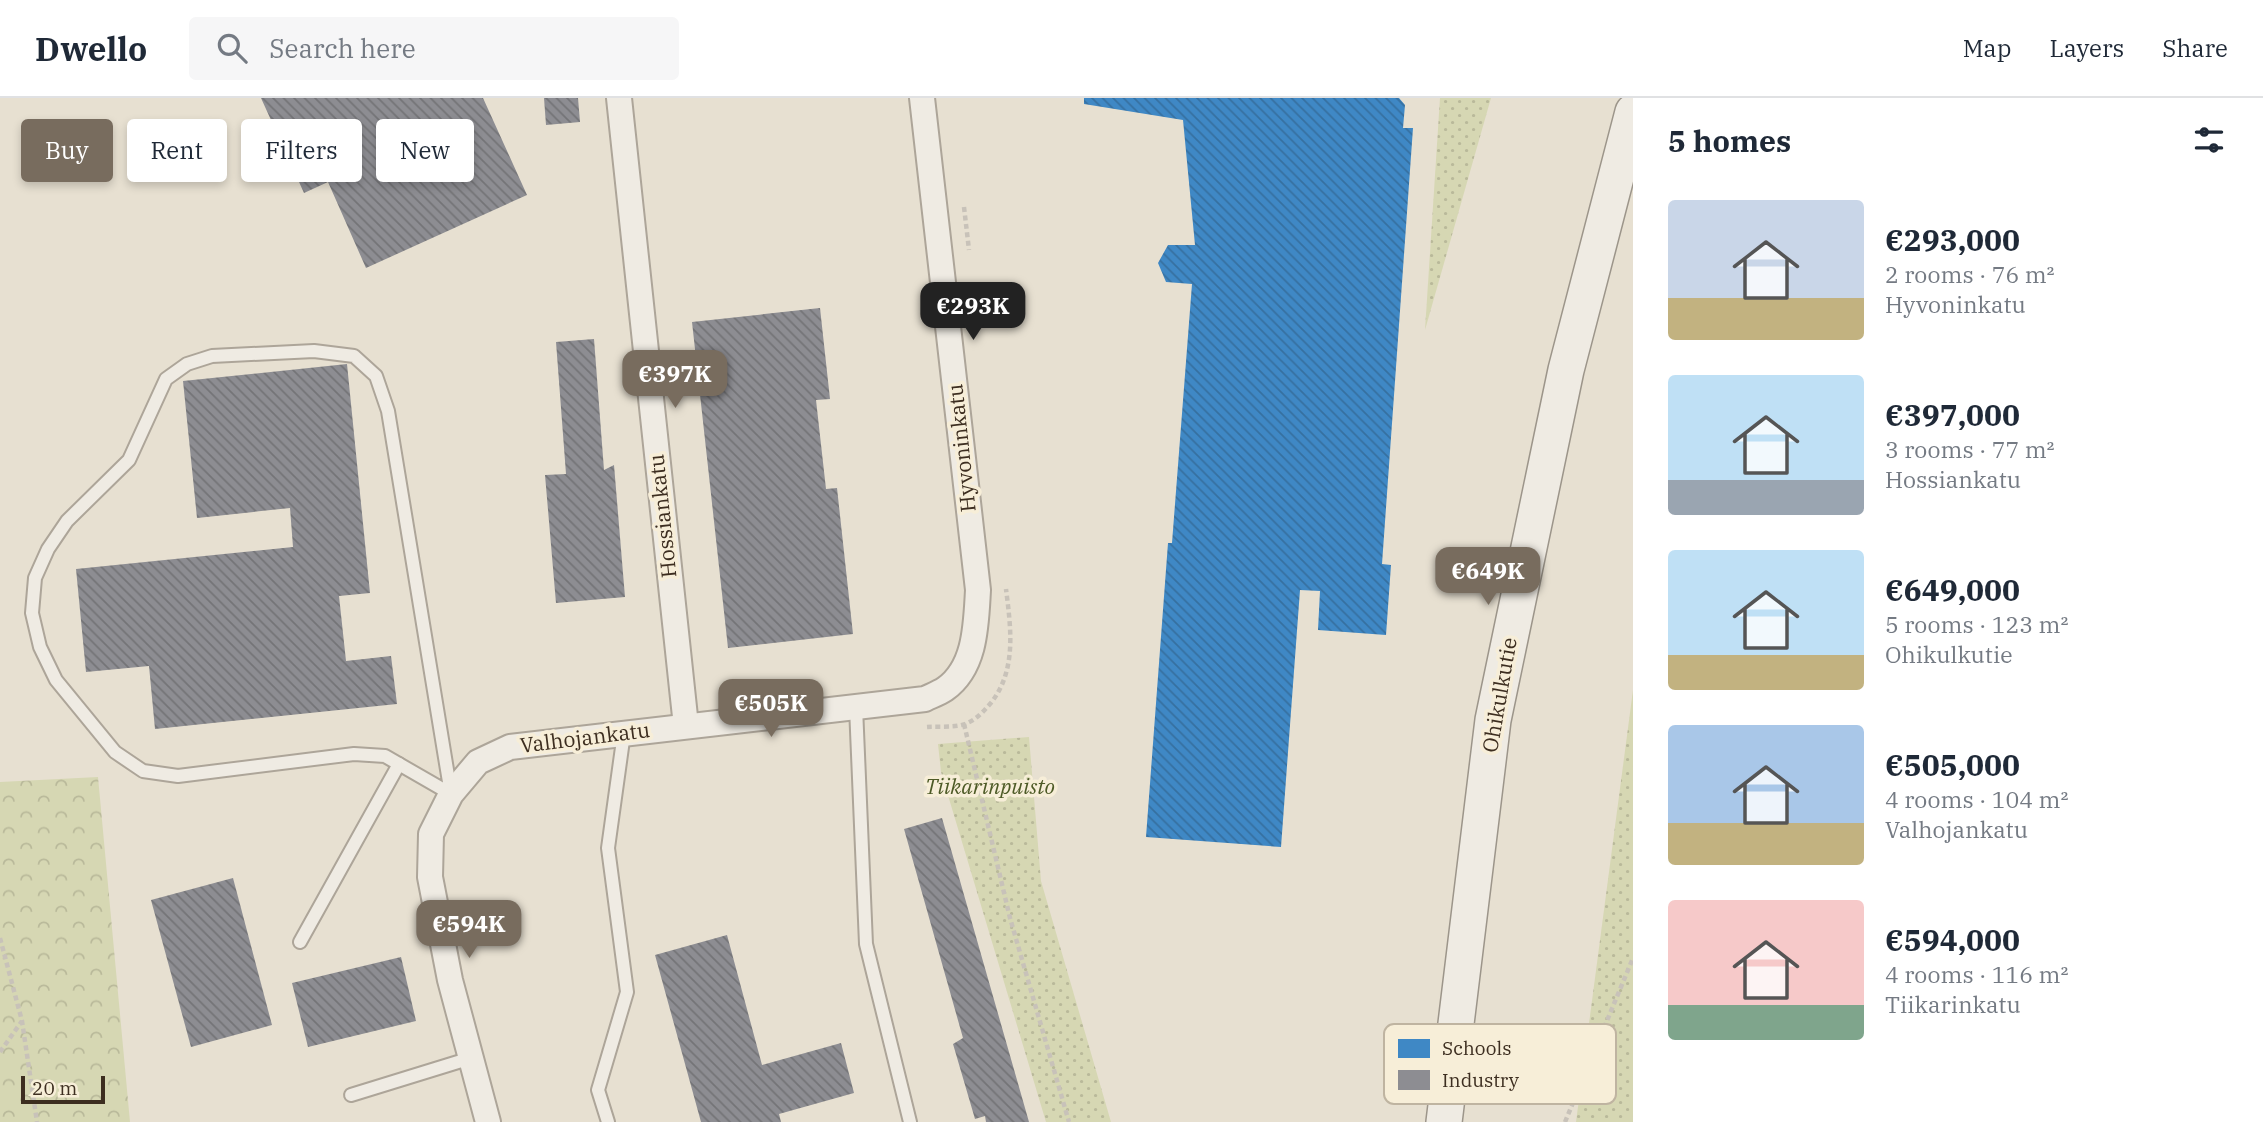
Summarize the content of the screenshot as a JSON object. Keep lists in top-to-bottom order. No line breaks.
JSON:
{"streets":{"main road":["Ohikulkutie"],"street":["Hyvoninkatu","Hossiankatu","Valhojankatu"]},"crossings":[["Hyvoninkatu","Valhojankatu"],["Hossiankatu","Valhojankatu"]],"parks":["Tiikarinpuisto"],"legend":["Schools","Industry"],"scale_bar":"20 m","page":{"header":"Dwello","search":"Search here","nav":["Map","Layers","Share"],"heading":"5 homes","chip":["Buy","Rent","Filters","New"],"list":[{"name":"€293,000","note":"2 rooms · 76 m² · Hyvoninkatu"},{"name":"€397,000","note":"3 rooms · 77 m² · Hossiankatu"},{"name":"€649,000","note":"5 rooms · 123 m² · Ohikulkutie"},{"name":"€505,000","note":"4 rooms · 104 m² · Valhojankatu"},{"name":"€594,000","note":"4 rooms · 116 m² · Tiikarinkatu"}],"price":["€293K","€397K","€649K","€505K","€594K"],"scale":"20 m"}}
